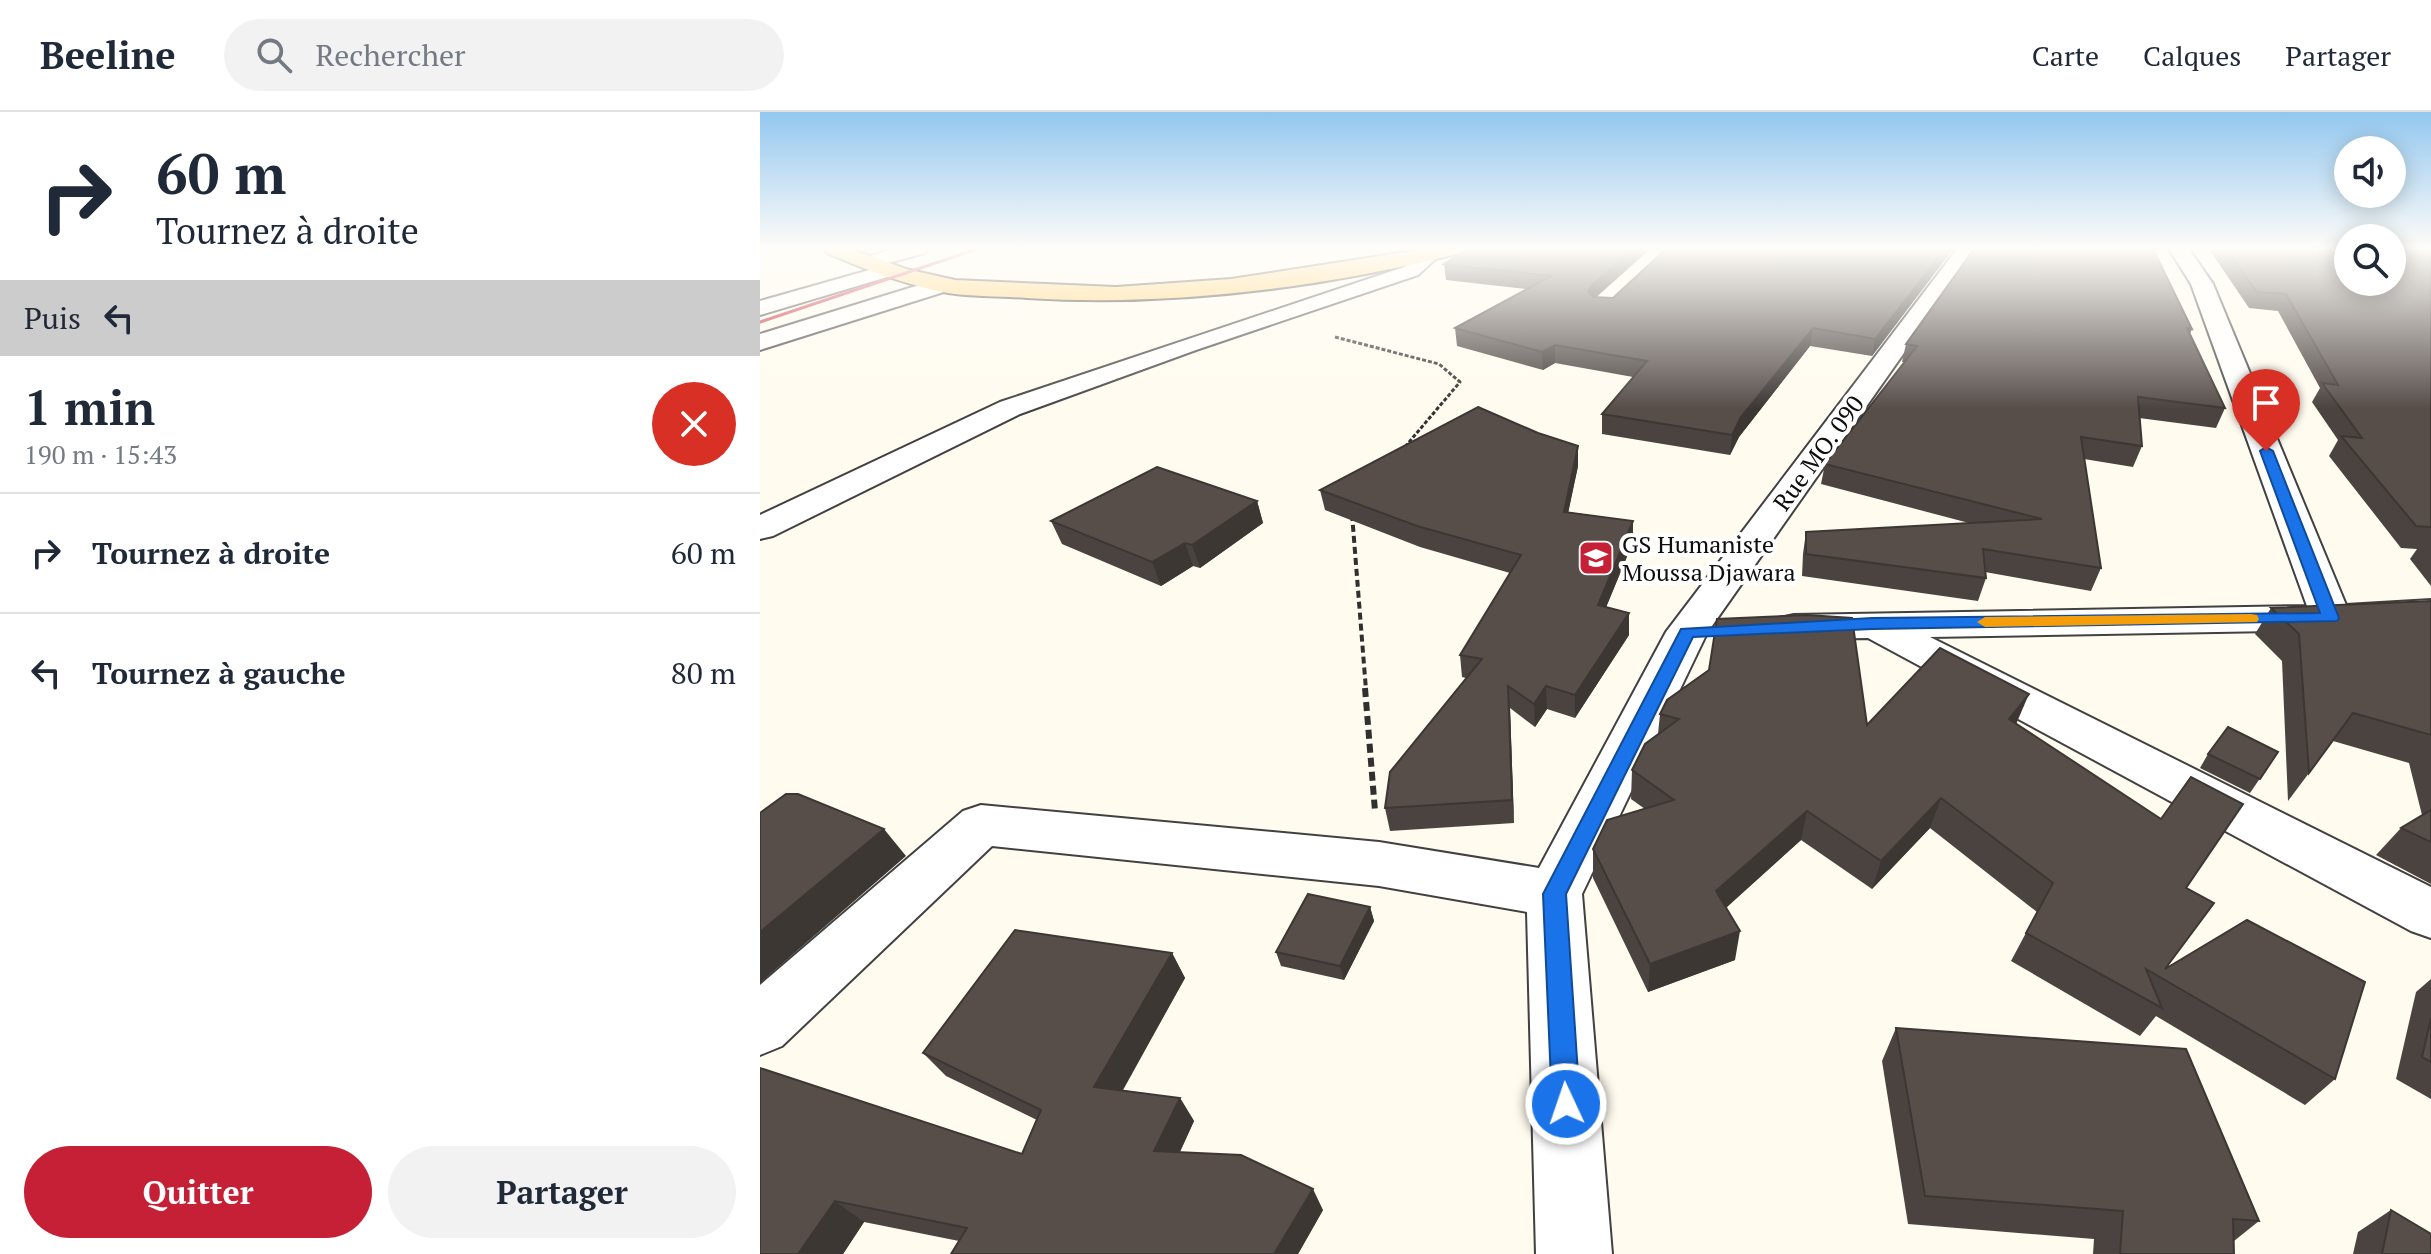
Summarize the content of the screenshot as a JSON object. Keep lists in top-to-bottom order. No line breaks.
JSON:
{"streets":{"street":["Rue MO. 090"]},"places":{"school or university":["GS Humaniste Moussa Djawara"]},"page":{"header":"Beeline","search":"Rechercher","nav":["Carte","Calques","Partager"],"turn":["60 m","Tournez à droite"],"then":"Puis","heading":["1 min","190 m · 15:43"],"list":[{"name":"Tournez à droite","value":"60 m"},{"name":"Tournez à gauche","value":"80 m"}],"buttons":["Quitter","Partager"]}}
